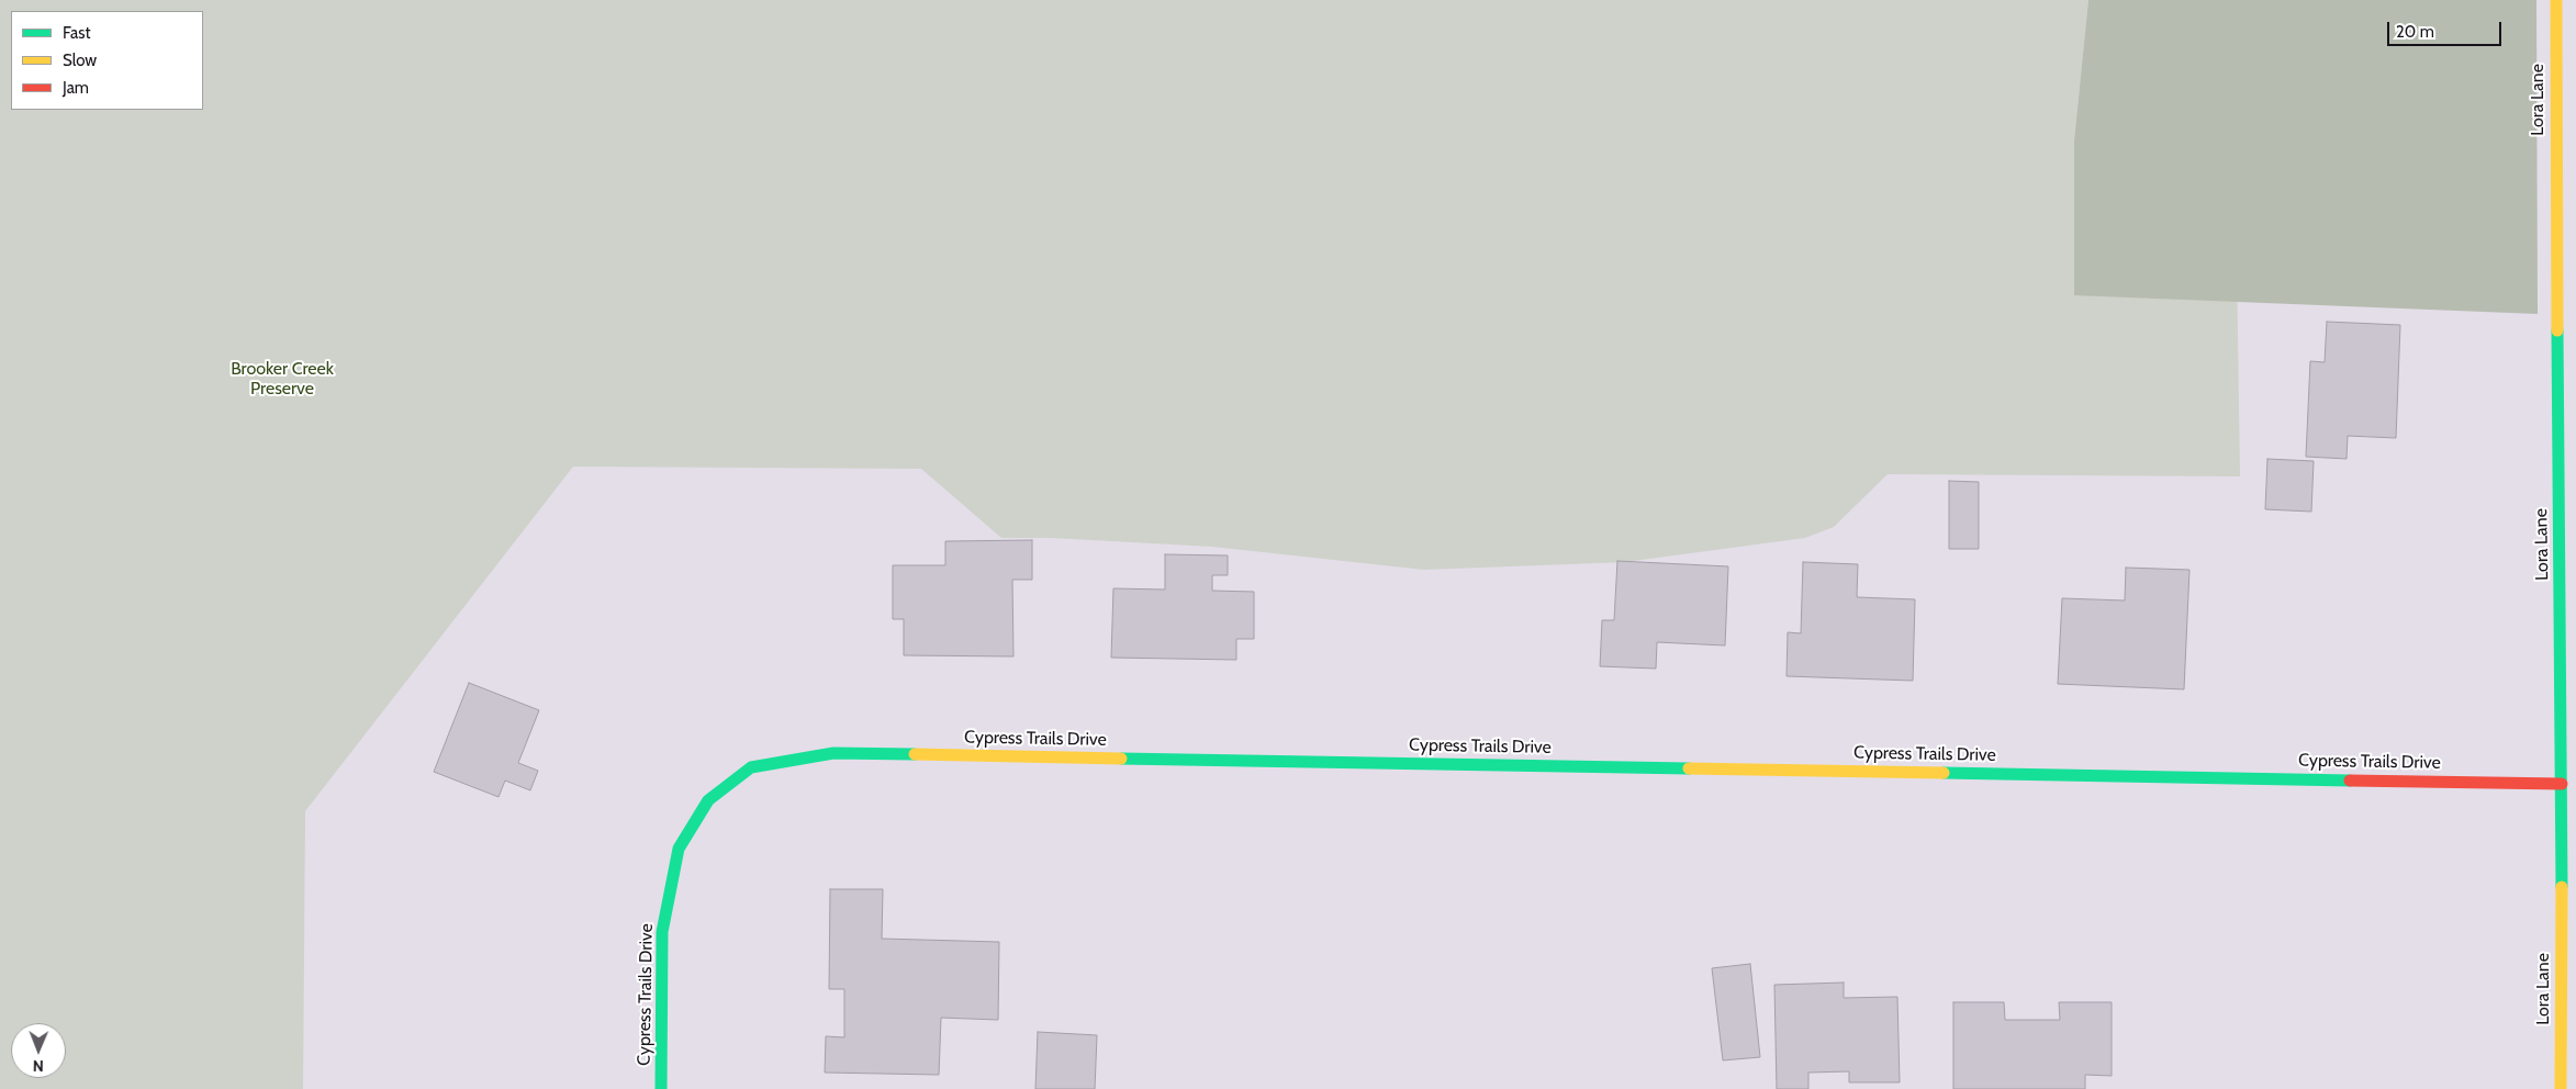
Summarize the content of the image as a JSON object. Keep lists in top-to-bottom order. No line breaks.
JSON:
{"streets":{"street":["Lora Lane","Cypress Trails Drive"]},"crossings":[["Lora Lane","Cypress Trails Drive"]],"parks":["Brooker Creek Preserve"],"legend":["Fast","Slow","Jam"],"scale_bar":"20 m","north":"bottom"}
